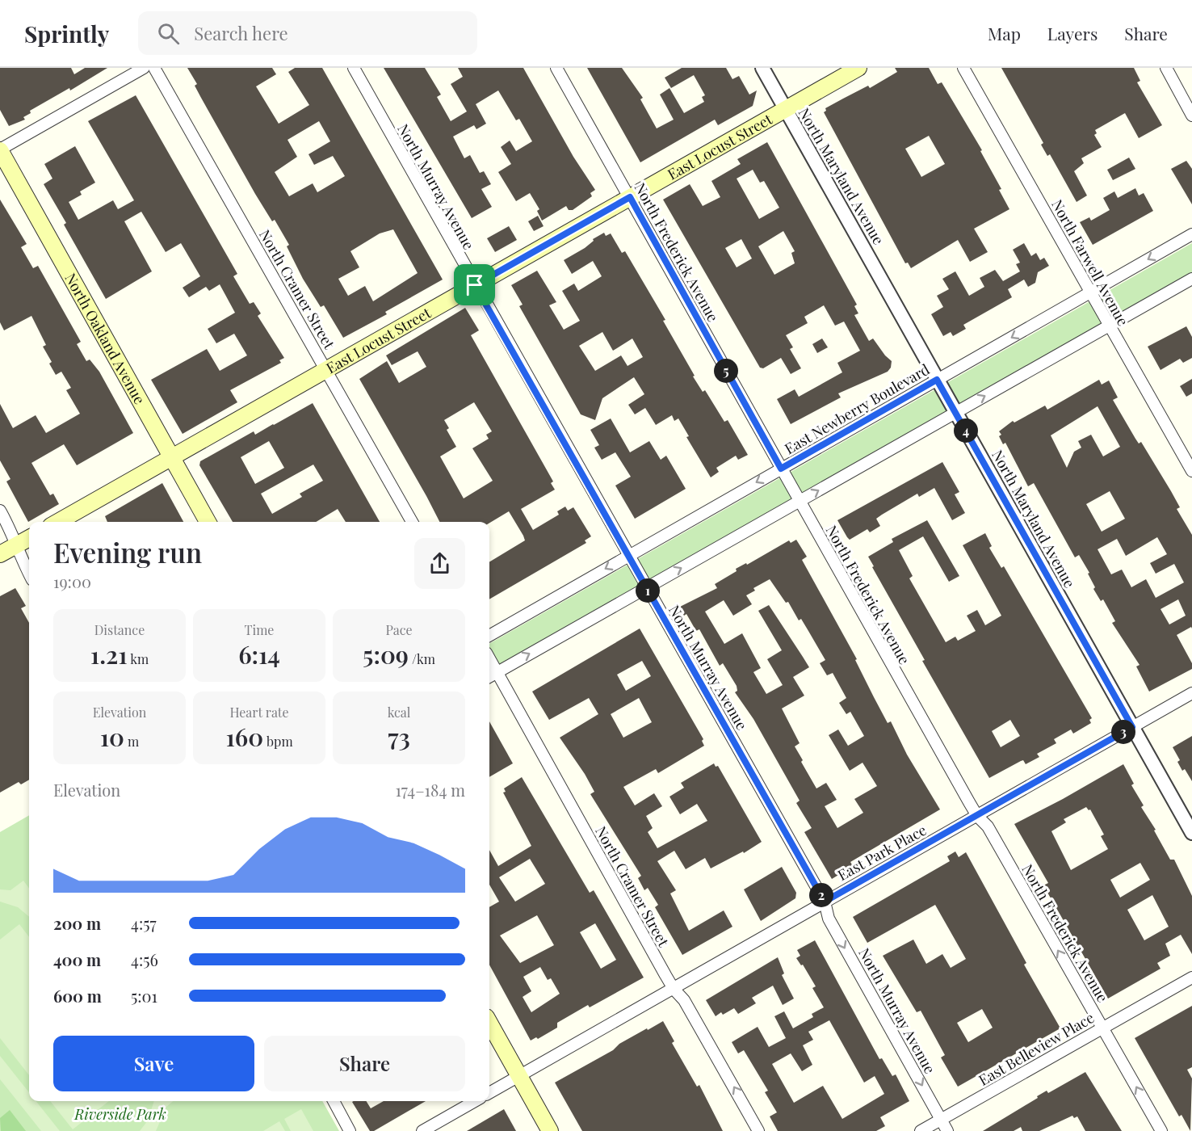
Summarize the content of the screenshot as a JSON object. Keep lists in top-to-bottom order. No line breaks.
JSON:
{"streets":{"main road":["East Locust Street","North Oakland Avenue"],"street":["North Maryland Avenue","North Murray Avenue","North Frederick Avenue","North Farwell Avenue","North Cramer Street","East Newberry Boulevard","East Park Place","East Belleview Place"]},"crossings":[["East Locust Street","North Maryland Avenue"],["East Locust Street","North Murray Avenue"],["East Locust Street","North Frederick Avenue"],["East Locust Street","North Cramer Street"],["East Locust Street","North Oakland Avenue"],["North Maryland Avenue","East Newberry Boulevard"],["North Maryland Avenue","East Park Place"],["North Murray Avenue","East Newberry Boulevard"],["North Murray Avenue","East Park Place"],["North Murray Avenue","East Belleview Place"],["North Frederick Avenue","East Newberry Boulevard"],["North Frederick Avenue","East Park Place"],["North Frederick Avenue","East Belleview Place"],["North Farwell Avenue","East Newberry Boulevard"],["North Cramer Street","East Park Place"]],"parks":["Riverside Park"],"page":{"header":"Sprintly","search":"Search here","nav":["Map","Layers","Share"],"pins":["5","4","1","3","2"],"heading":["Evening run","19:00"],"stats":[["Distance","1.21 km"],["Time","6:14"],["Pace","5:09 /km"],["Elevation","10 m"],["Heart rate","160 bpm"],["kcal","73"]],"chart":["Elevation","174–184 m"],"list":[{"name":"200 m","note":"4:57"},{"name":"400 m","note":"4:56"},{"name":"600 m","note":"5:01"}],"buttons":["Save","Share"]}}
